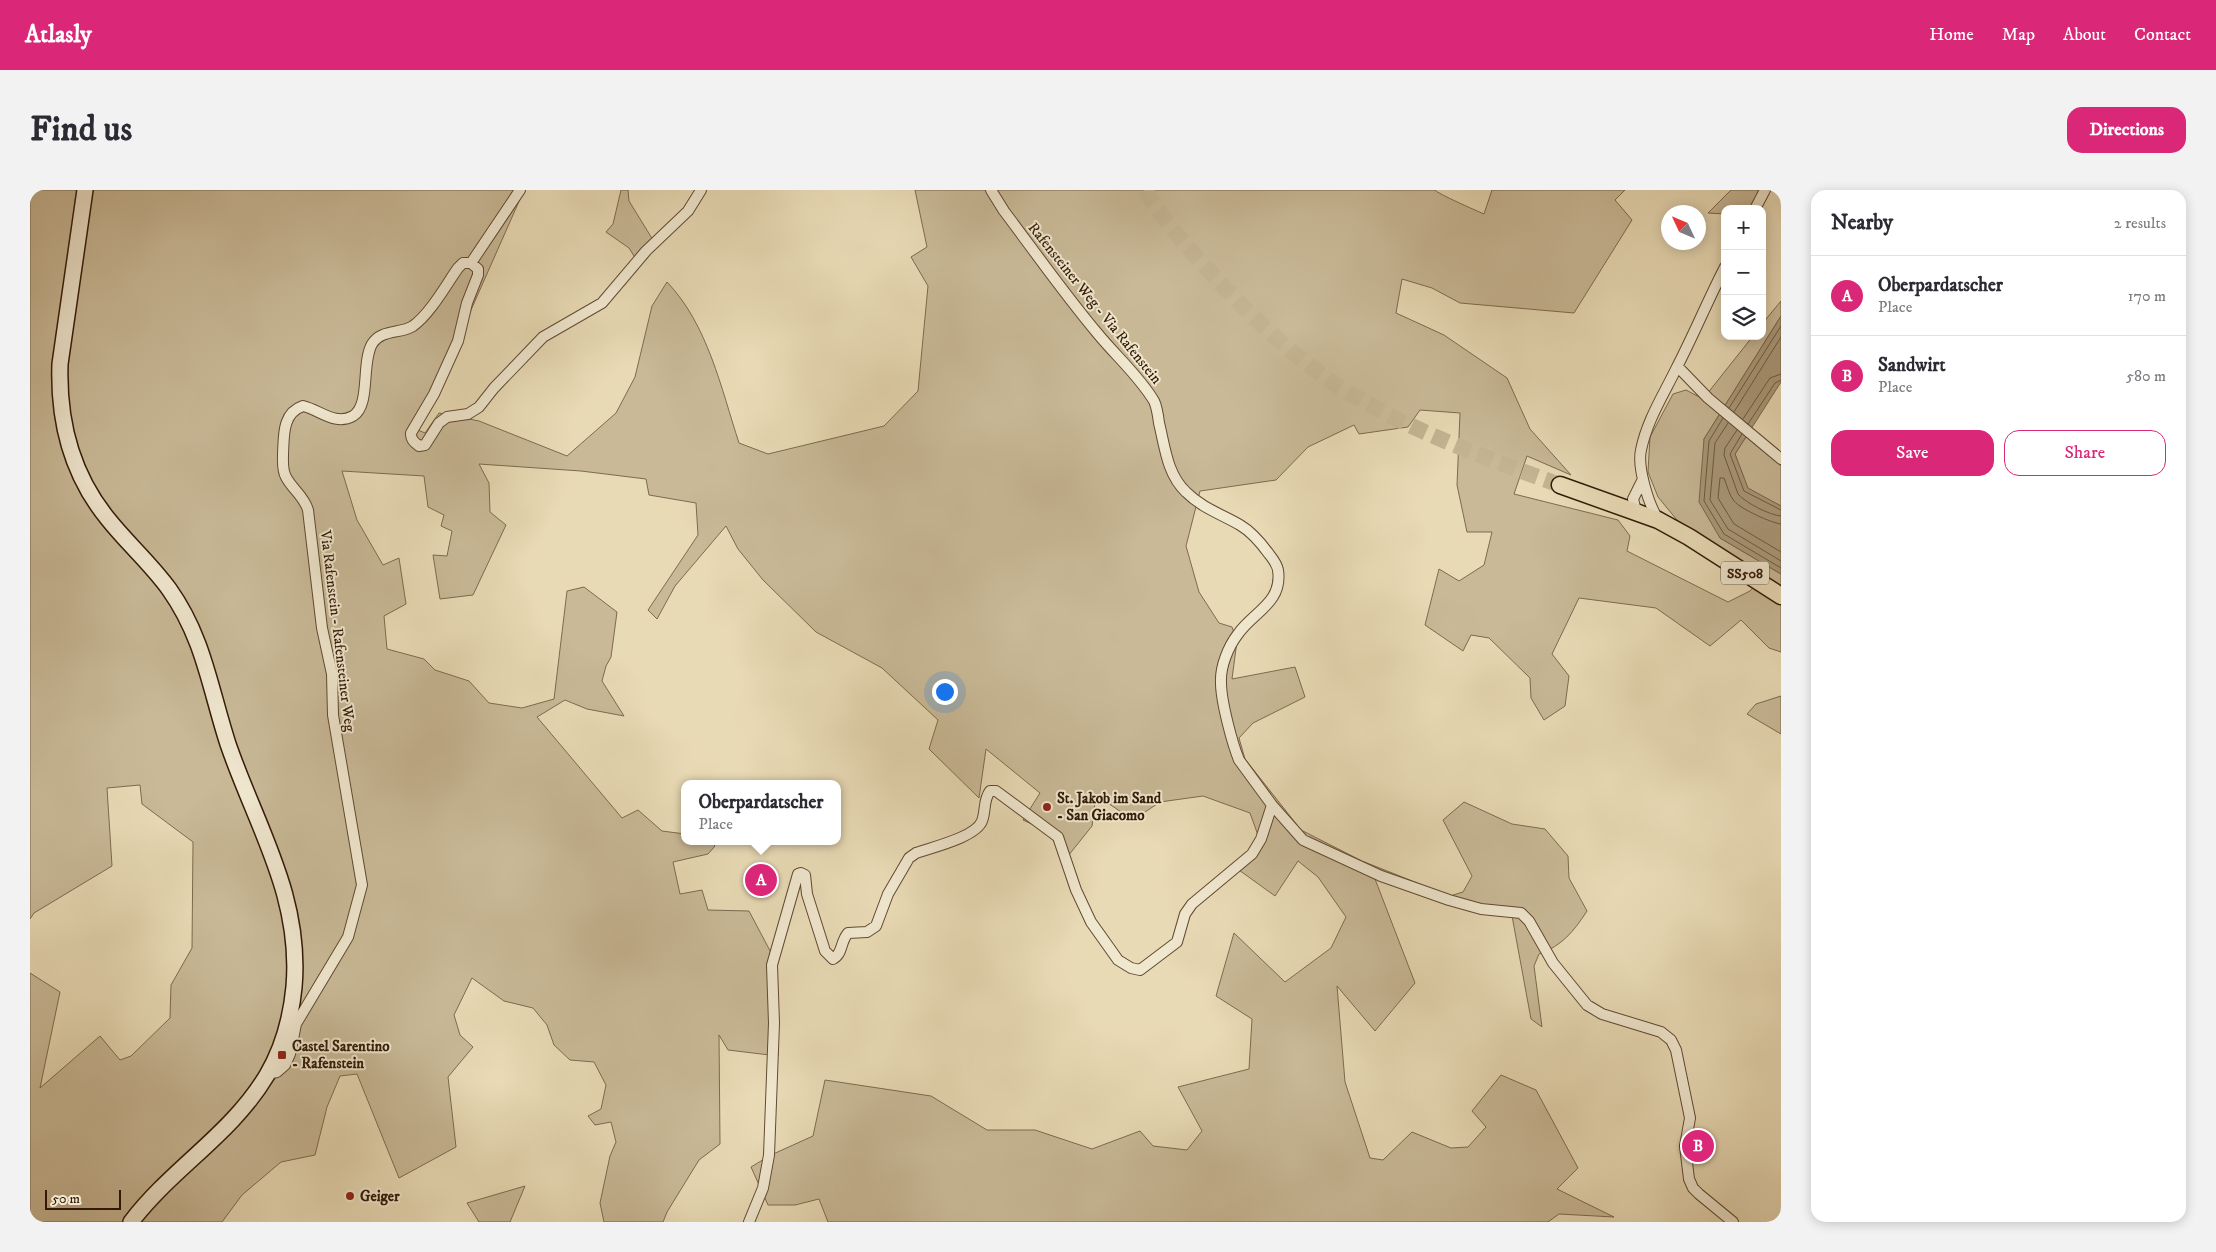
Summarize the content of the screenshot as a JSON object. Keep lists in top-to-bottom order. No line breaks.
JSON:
{"streets":{"main road":["SS508"],"street":["Rafensteiner Weg - Via Rafenstein","Via Rafenstein - Rafensteiner Weg"]},"places":{"other":["St. Jakob im Sand - San Giacomo","Geiger"],"transit":["Castel Sarentino - Rafenstein"]},"scale_bar":"50 m","north":"top left","page":{"header":"Atlasly","nav":["Home","Map","About","Contact"],"buttons":["Directions",["Save","Share"]],"title":"Find us","heading":["Nearby","2 results"],"map_buttons":["+","−"],"list":[{"mark":"A","name":"Oberpardatscher","note":"Place","value":"170 m"},{"mark":"B","name":"Sandwirt","note":"Place","value":"580 m"}],"popup":["Oberpardatscher","Place"],"pins":["A","B"],"scale":"50 m"}}
